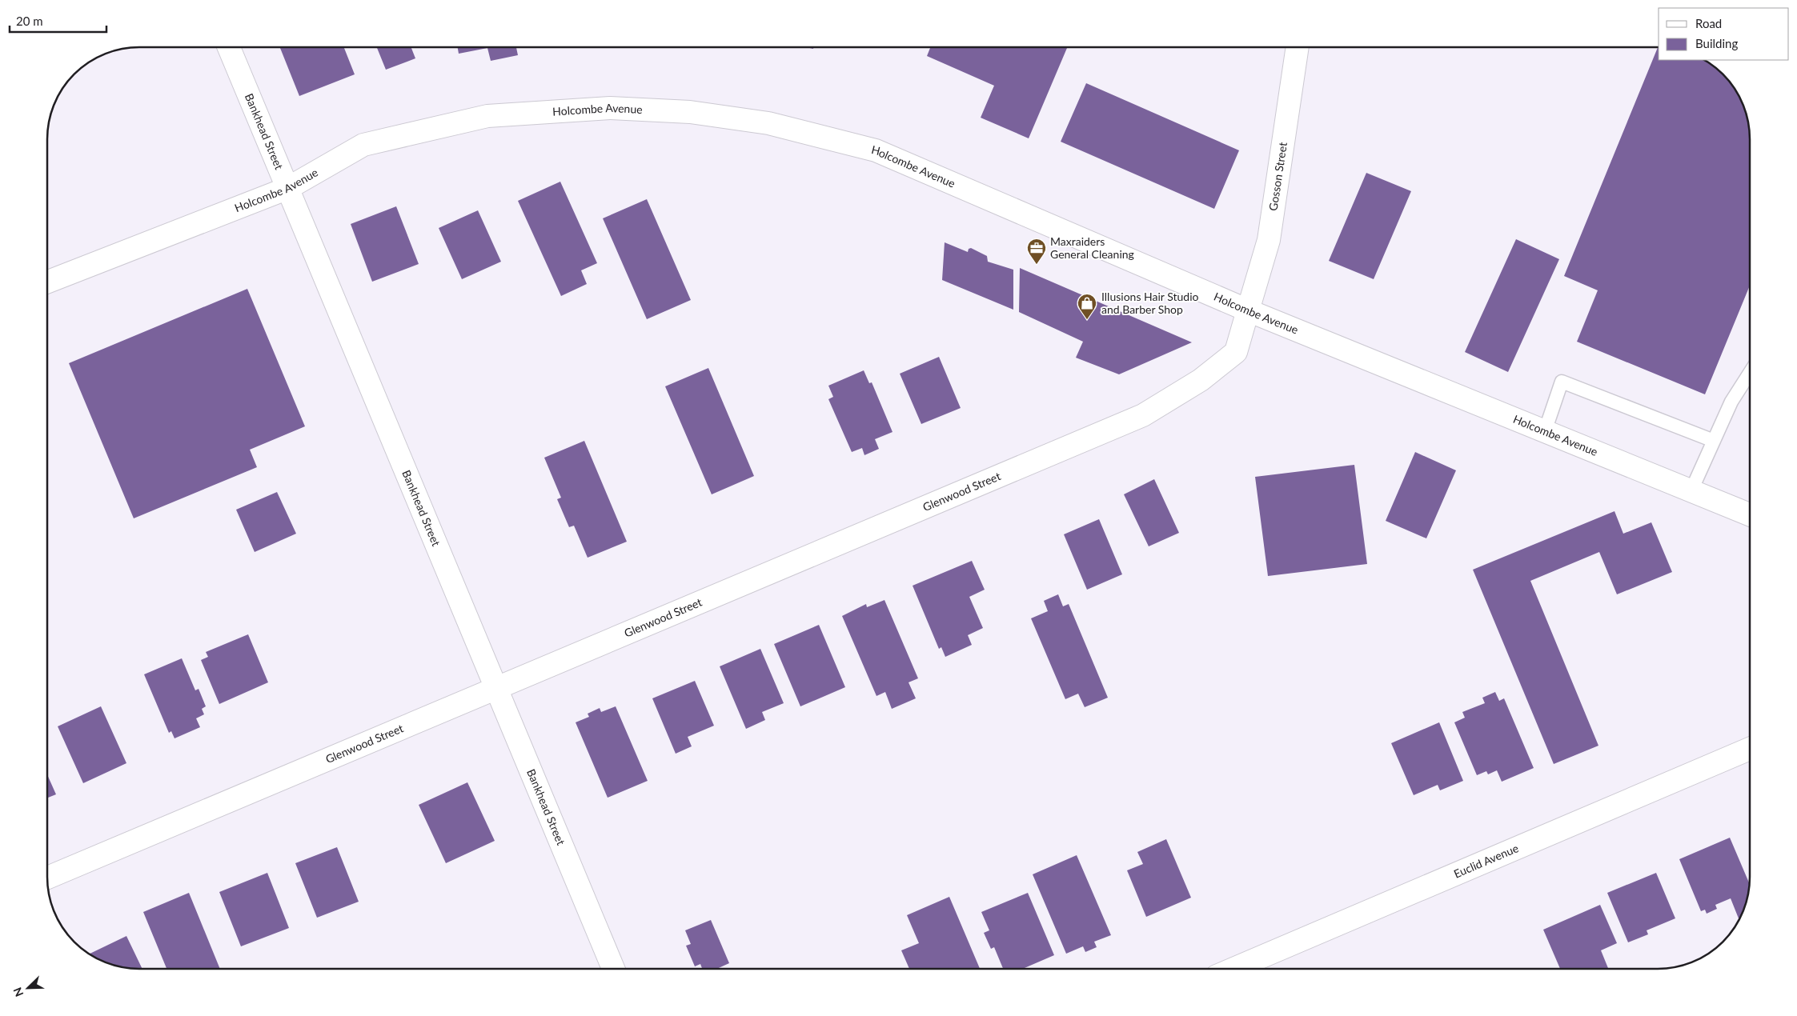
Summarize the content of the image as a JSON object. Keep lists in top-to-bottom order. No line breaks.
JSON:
{"streets":{"street":["Holcombe Avenue","Bankhead Street","Gosson Street","Glenwood Street","Euclid Avenue"]},"crossings":[["Holcombe Avenue","Bankhead Street"],["Holcombe Avenue","Gosson Street"],["Holcombe Avenue","Glenwood Street"],["Bankhead Street","Glenwood Street"],["Gosson Street","Glenwood Street"]],"places":{"office":["Maxraiders General Cleaning"],"shop":["Illusions Hair Studio and Barber Shop"]},"legend":["Road","Building"],"scale_bar":"20 m","north":"bottom left"}
